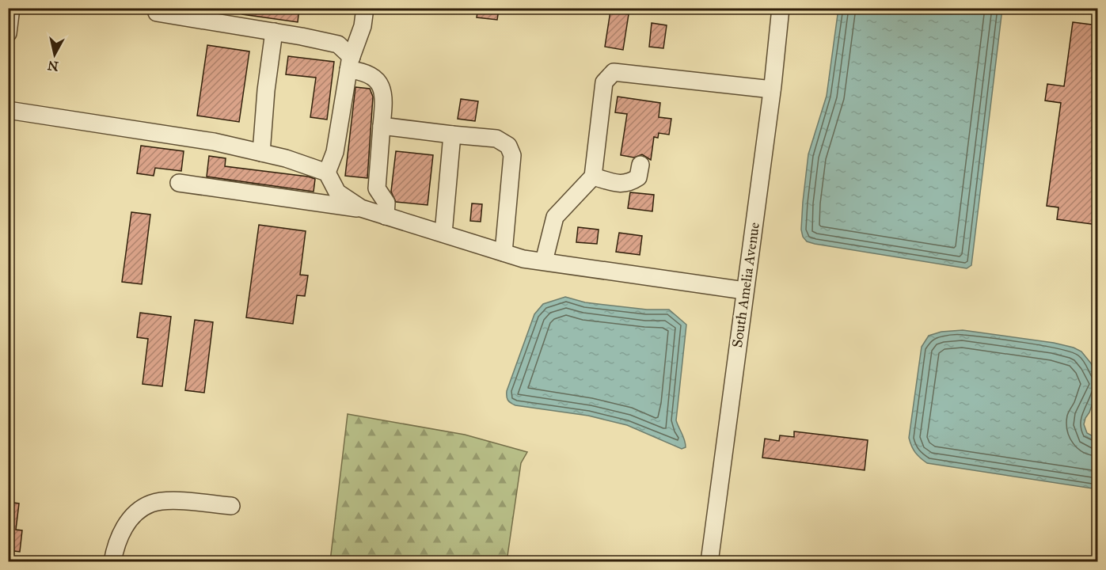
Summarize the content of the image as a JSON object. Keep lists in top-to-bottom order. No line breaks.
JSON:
{"streets":{"street":["South Amelia Avenue"]},"north":"bottom"}
